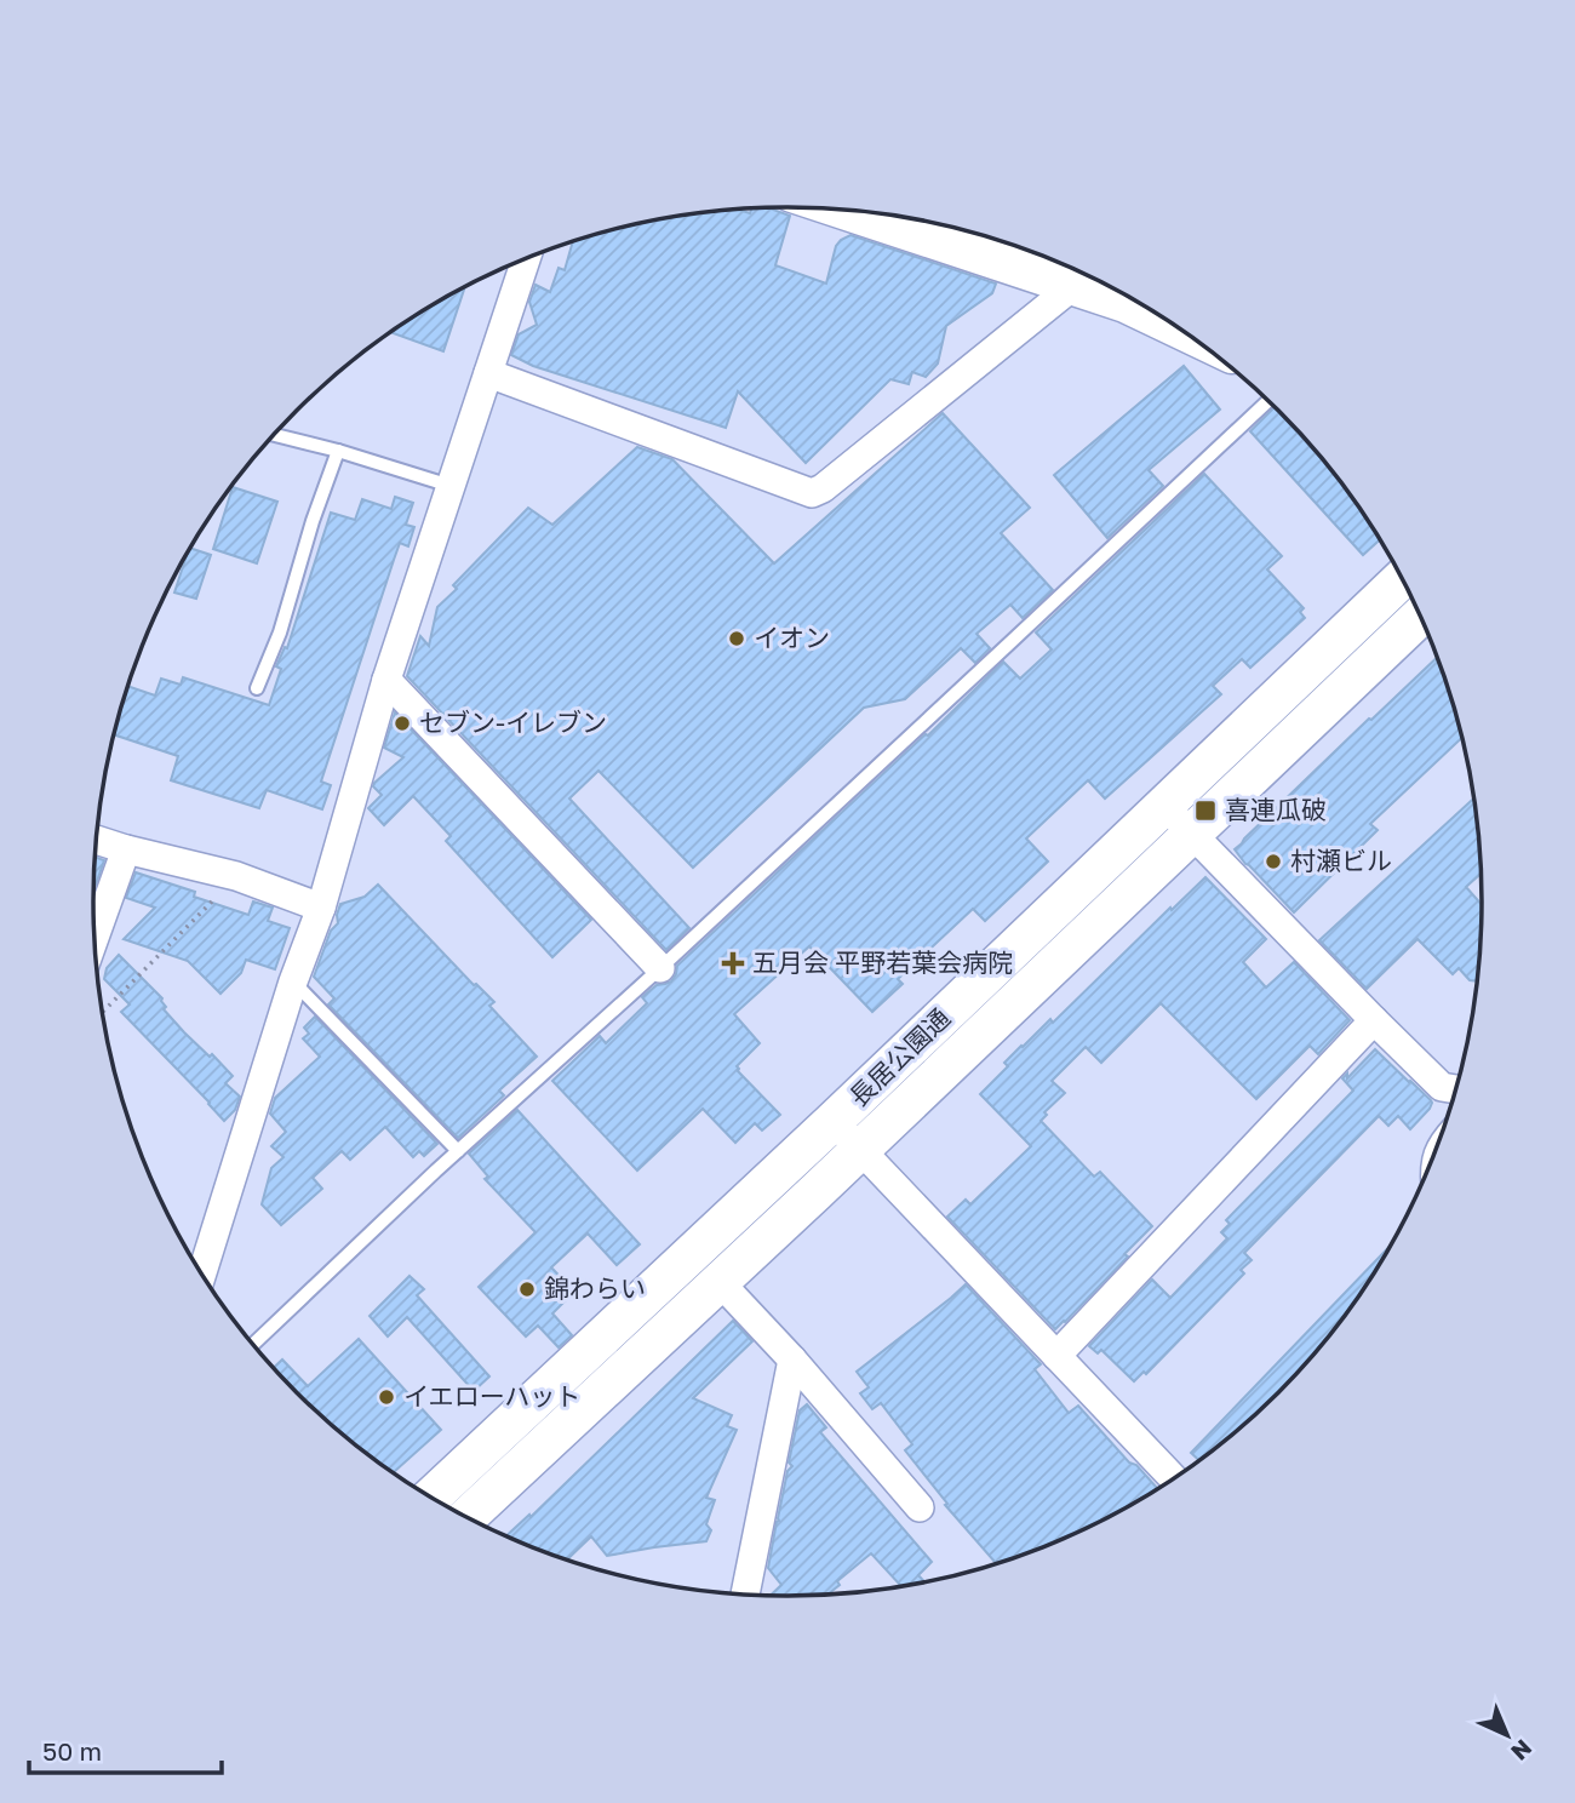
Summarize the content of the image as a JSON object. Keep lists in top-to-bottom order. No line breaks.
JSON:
{"streets":{"main road":["長居公園通"]},"places":{"other":["イオン","セブン-イレブン","村瀬ビル","錦わらい","イエローハット"],"transit":["喜連瓜破"],"health":["五月会 平野若葉会病院"]},"scale_bar":"50 m","north":"bottom right"}
